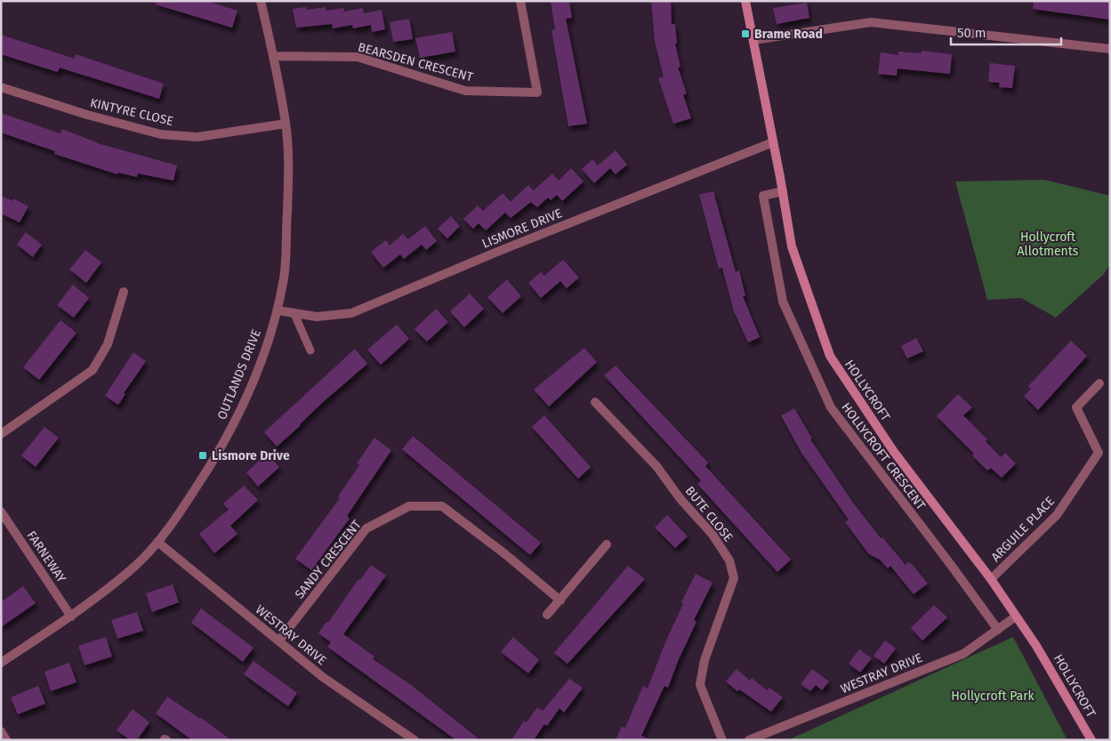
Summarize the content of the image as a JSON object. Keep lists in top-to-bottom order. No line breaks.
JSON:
{"streets":{"street":["BEARSDEN CRESCENT","KINTYRE CLOSE","LISMORE DRIVE","OUTLANDS DRIVE","HOLLYCROFT","HOLLYCROFT CRESCENT","BUTE CLOSE","ARGUILE PLACE","FARNEWAY","SANDY CRESCENT","WESTRAY DRIVE"]},"crossings":[["BEARSDEN CRESCENT","OUTLANDS DRIVE"],["KINTYRE CLOSE","OUTLANDS DRIVE"],["LISMORE DRIVE","OUTLANDS DRIVE"],["LISMORE DRIVE","HOLLYCROFT"],["OUTLANDS DRIVE","FARNEWAY"],["OUTLANDS DRIVE","WESTRAY DRIVE"],["HOLLYCROFT","HOLLYCROFT CRESCENT"],["HOLLYCROFT","ARGUILE PLACE"],["HOLLYCROFT","WESTRAY DRIVE"],["HOLLYCROFT CRESCENT","WESTRAY DRIVE"],["SANDY CRESCENT","WESTRAY DRIVE"]],"parks":["Hollycroft Allotments","Hollycroft Park"],"places":{"transit":["Brame Road","Lismore Drive"]},"scale_bar":"50 m"}
